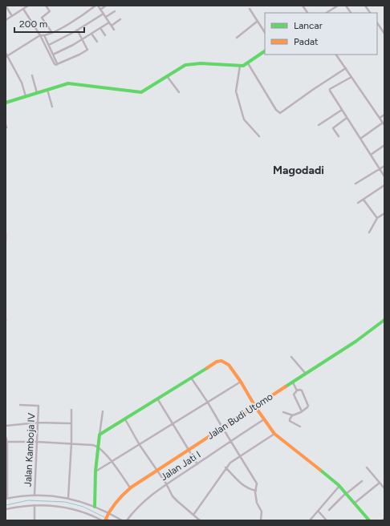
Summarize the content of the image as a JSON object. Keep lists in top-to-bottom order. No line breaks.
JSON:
{"streets":{"street":["Jalan Budi Utomo","Jalan Kamboja IV","Jalan Jati I"]},"districts":["Magodadi"],"legend":["Lancar","Padat"],"scale_bar":"200 m"}
